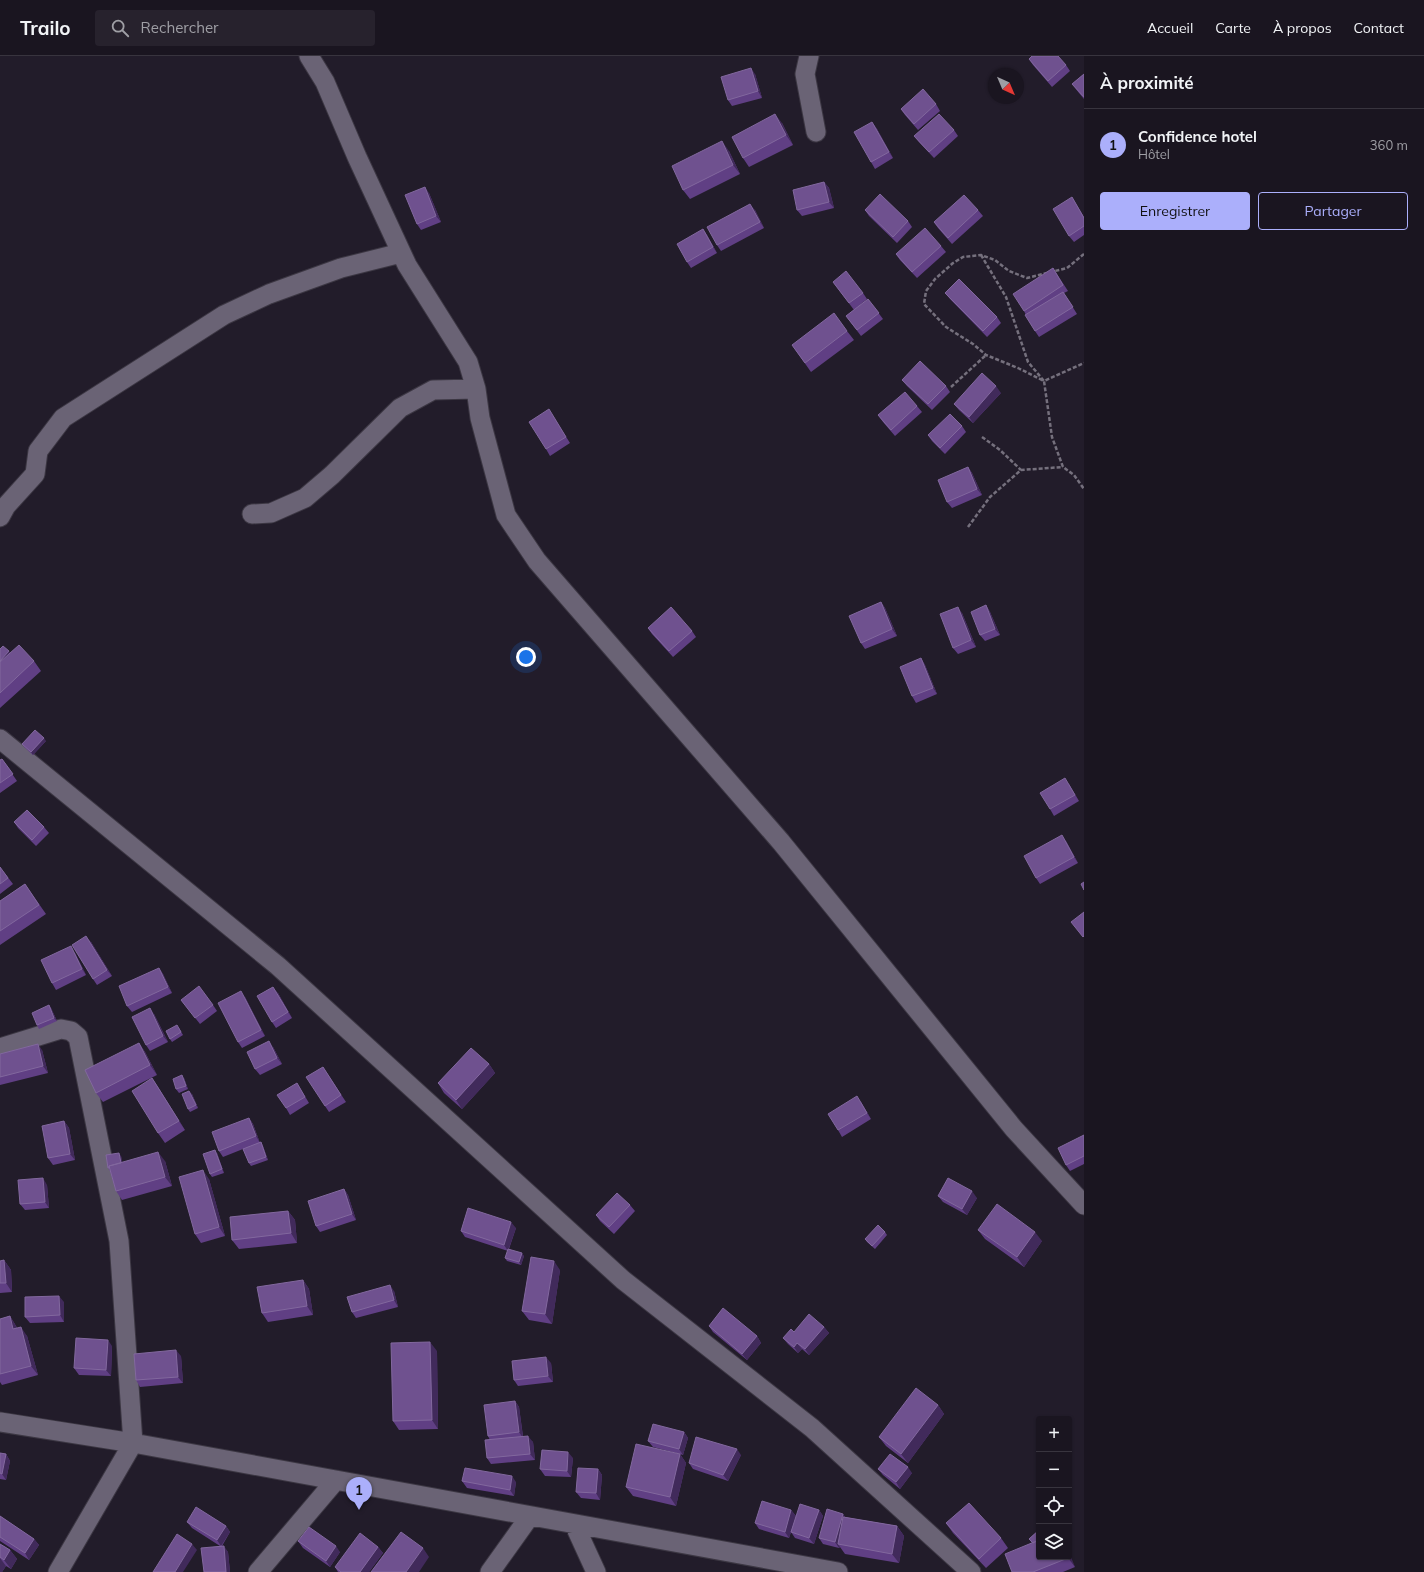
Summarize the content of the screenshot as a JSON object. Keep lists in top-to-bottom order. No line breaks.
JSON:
{"north":"bottom right","page":{"header":"Trailo","search":"Rechercher","nav":["Accueil","Carte","À propos","Contact"],"heading":"À proximité","list":[{"mark":"1","name":"Confidence hotel","note":"Hôtel","value":"360 m"}],"buttons":["Enregistrer","Partager"],"map_buttons":["+","−"],"pins":"1"}}
